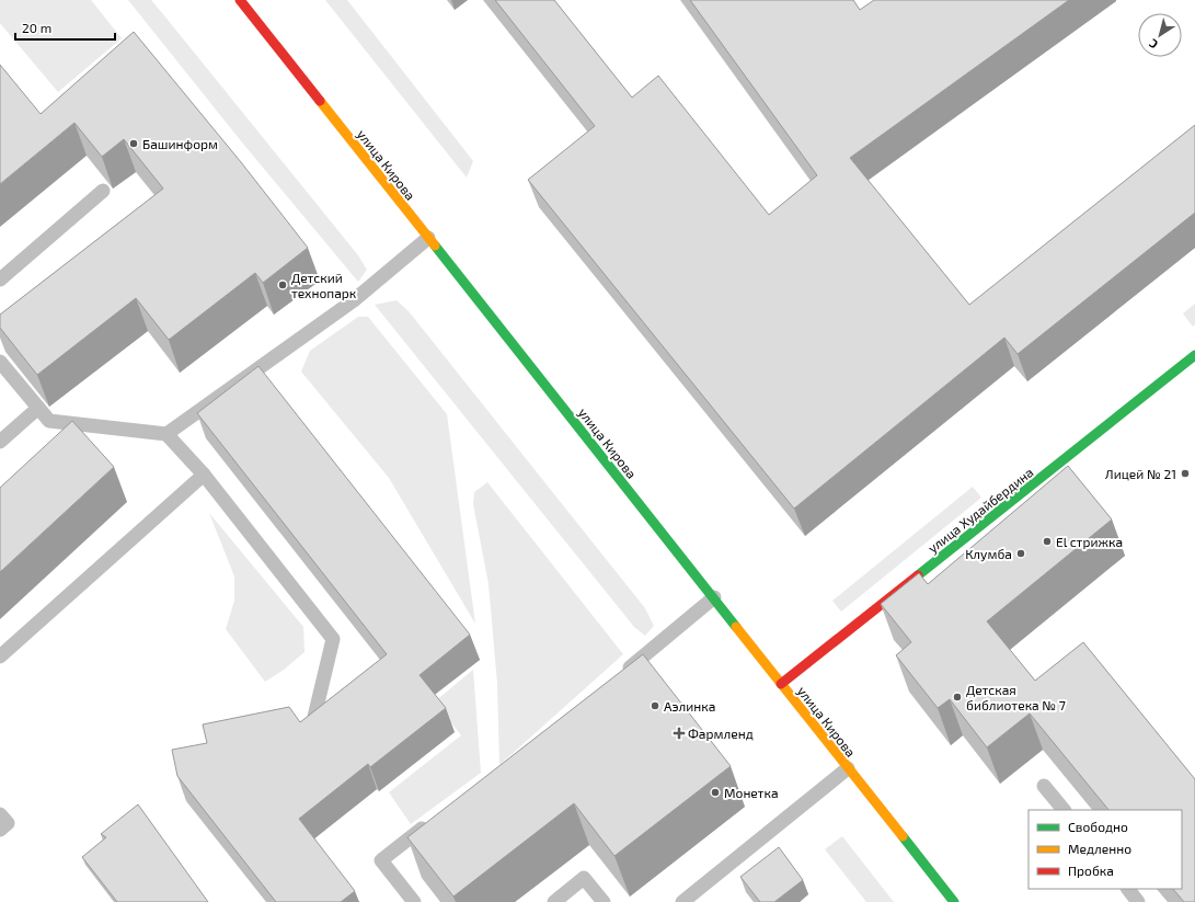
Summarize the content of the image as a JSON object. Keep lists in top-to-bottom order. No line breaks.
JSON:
{"streets":{"street":["улица Кирова","улица Худайбердина"]},"crossings":[["улица Кирова","улица Худайбердина"]],"places":{"other":["Башинформ","Детский технопарк","Лицей № 21","El стрижка","Клумба","Детская библиотека № 7","Аэлинка","Монетка"],"health":["Фармленд"]},"legend":["Свободно","Медленно","Пробка"],"scale_bar":"20 m","north":"bottom left"}
